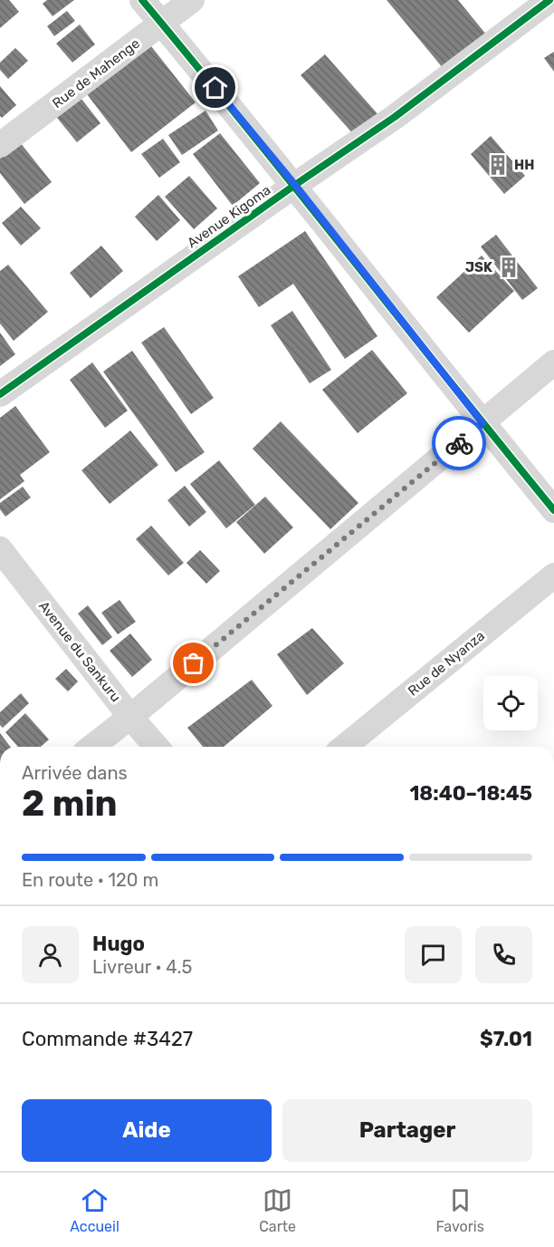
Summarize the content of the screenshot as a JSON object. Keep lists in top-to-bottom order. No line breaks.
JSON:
{"streets":{"street":["Rue de Mahenge","Avenue Kigoma","Avenue du Sankuru","Rue de Nyanza"]},"places":{"building":["HH","JSK"]},"page":{"heading":["2 min","Arrivée dans","18:40–18:45"],"panel":["Hugo","Livreur · 4.5","Commande #3427","$7.01"],"bar":"En route · 120 m","buttons":["Aide","Partager"],"tabs":["Accueil","Carte","Favoris"]}}
